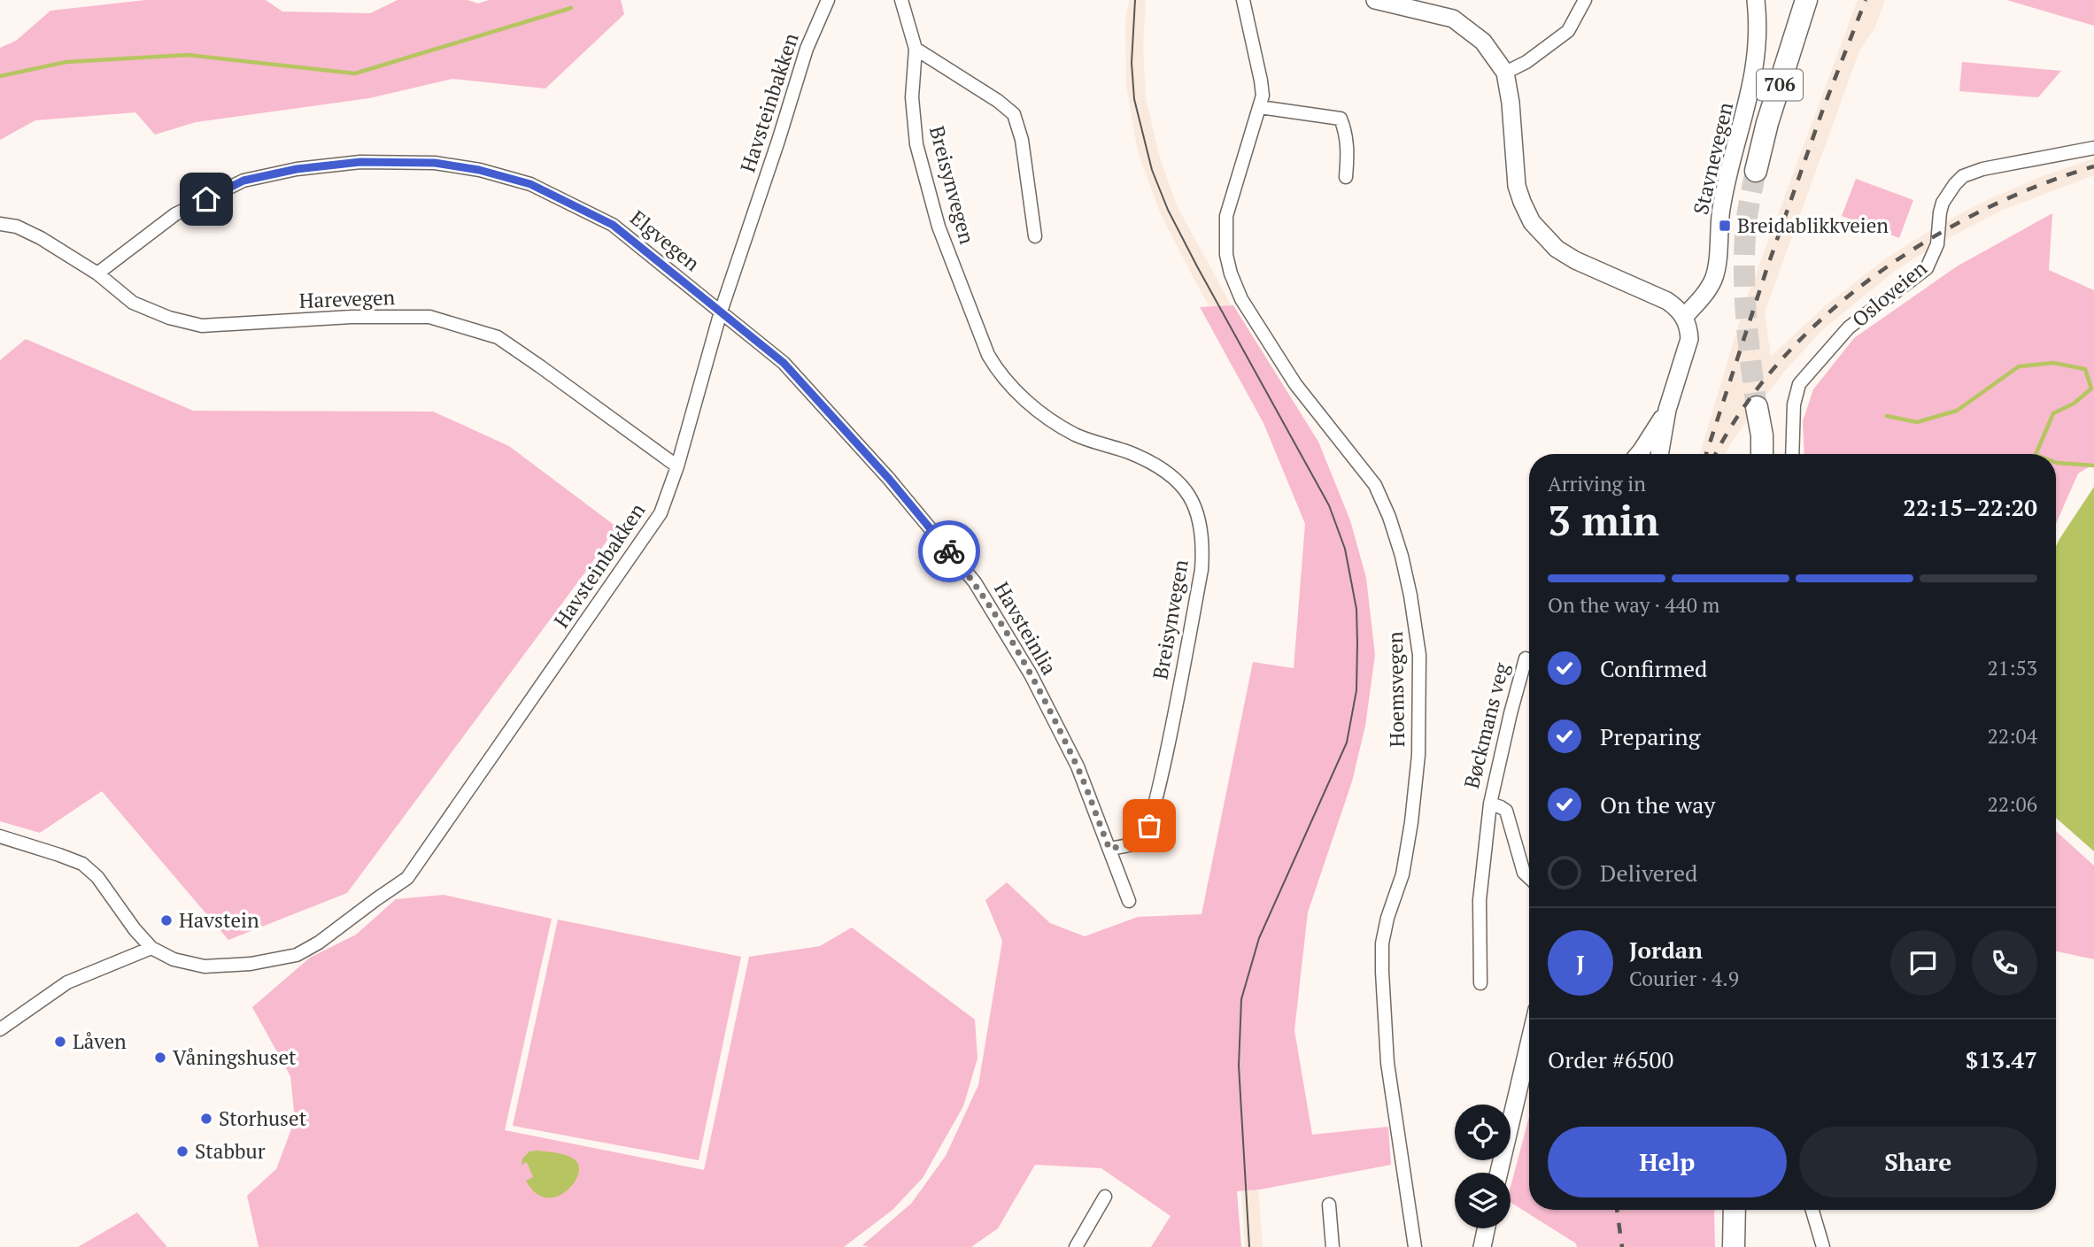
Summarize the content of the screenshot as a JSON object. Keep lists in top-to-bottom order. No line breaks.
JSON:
{"streets":{"highway":["706"],"street":["Havsteinbakken","Stavnevegen","Breisynvegen","Elgvegen","Osloveien","Harevegen","Havsteinlia","Hoemsvegen","Bøckmans veg"]},"crossings":[["Havsteinbakken","Elgvegen"],["Havsteinbakken","Harevegen"],["Havsteinbakken","Havsteinlia"],["Breisynvegen","Havsteinlia"],["Elgvegen","Harevegen"],["Elgvegen","Havsteinlia"]],"places":{"transit":["Breidablikkveien"],"other":["Havstein","Låven","Våningshuset","Storhuset","Stabbur"]},"page":{"heading":["3 min","Arriving in","22:15–22:20"],"panel":["Jordan","Courier · 4.9","Order #6500","$13.47"],"bar":"On the way · 440 m","list":[["Confirmed","21:53"],["Preparing","22:04"],["On the way","22:06"],"Delivered"],"round":"J","buttons":["Help","Share"]}}
